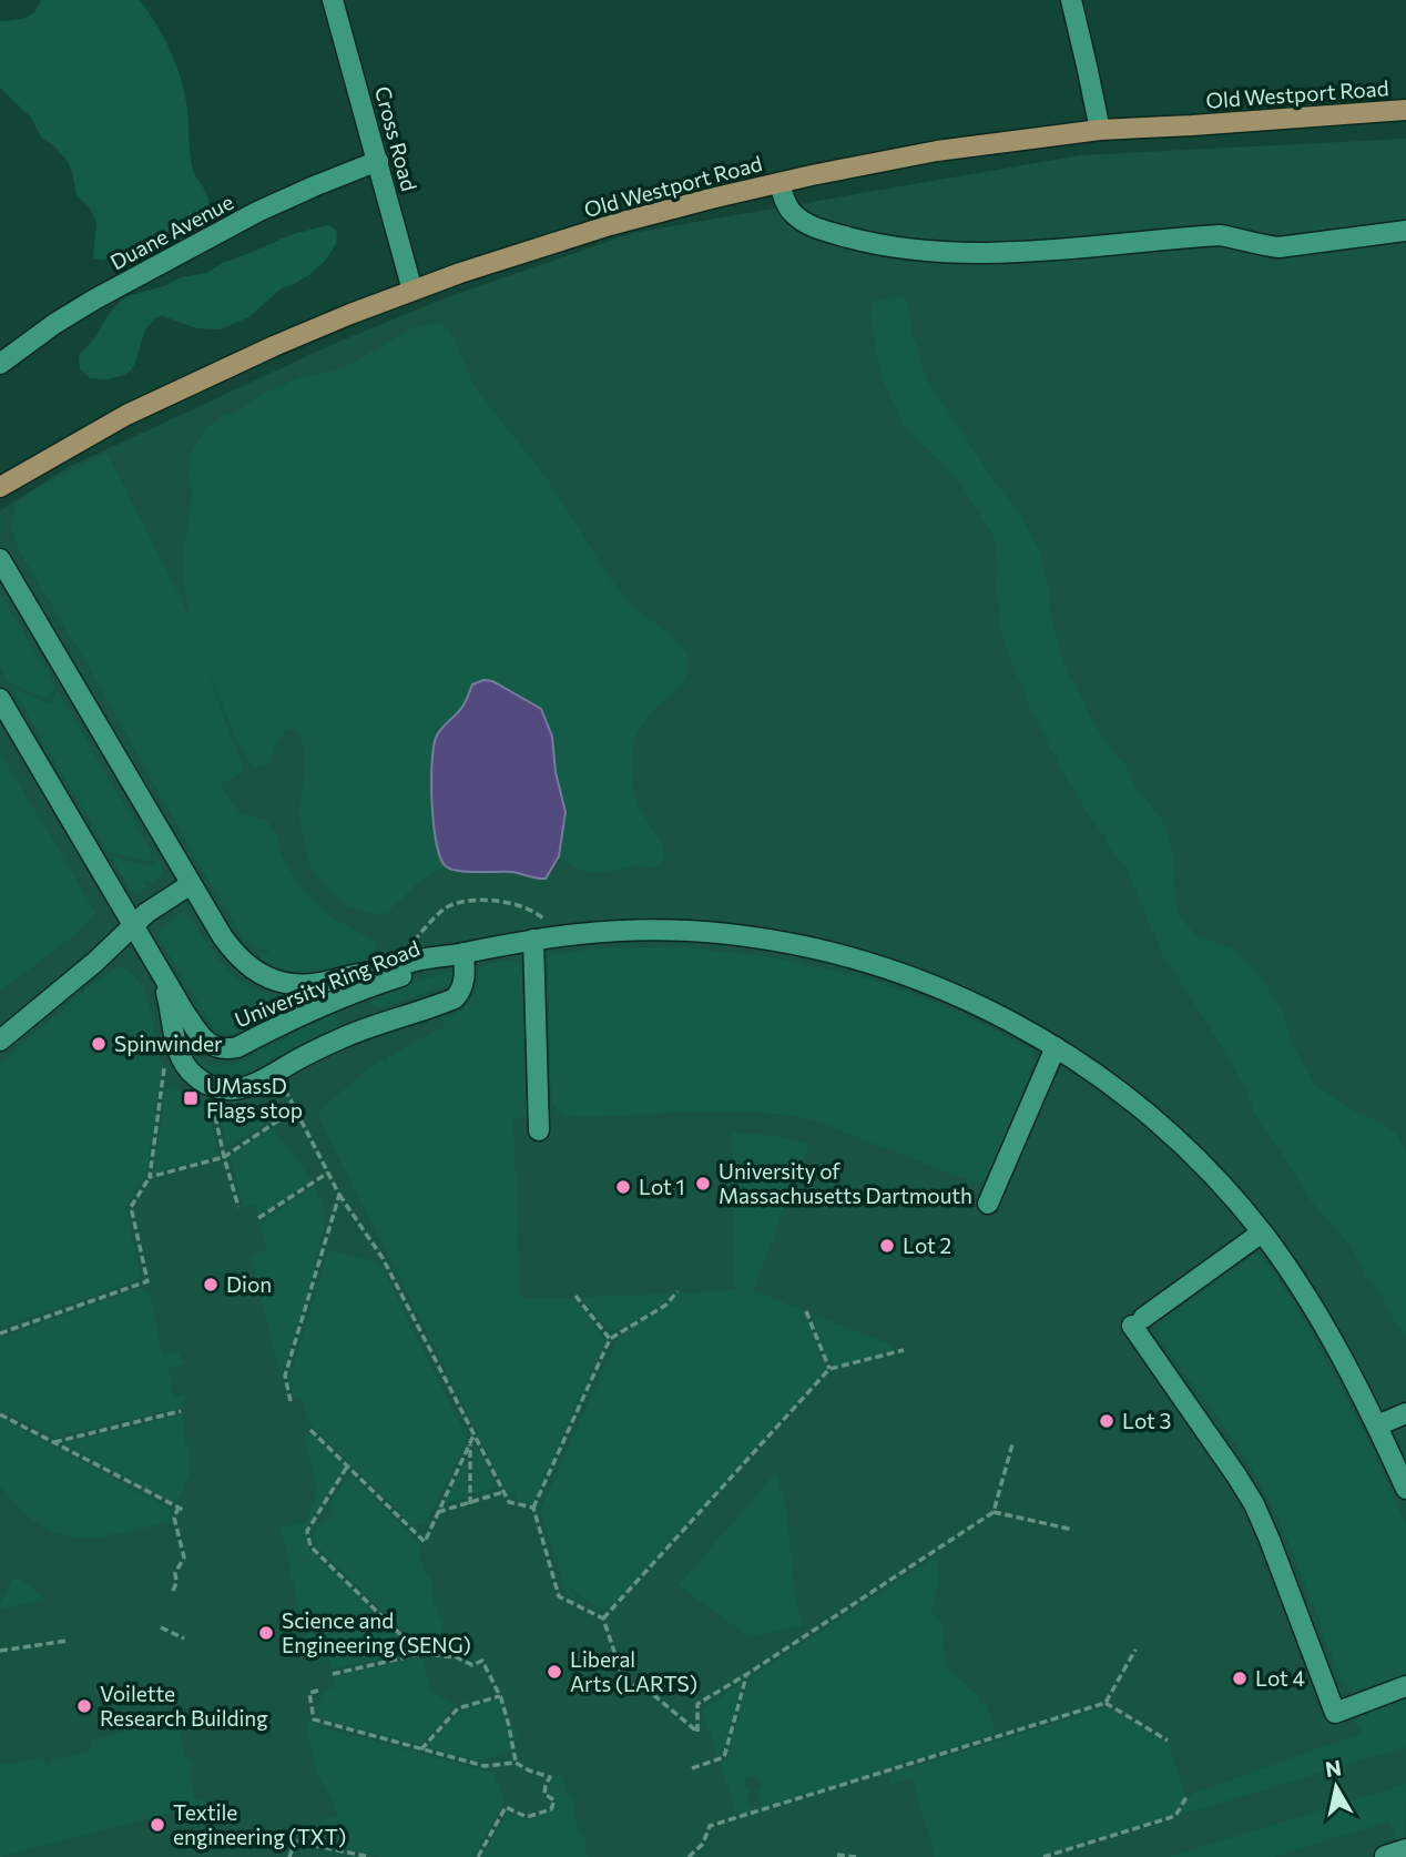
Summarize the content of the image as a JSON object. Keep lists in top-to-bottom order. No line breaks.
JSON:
{"streets":{"main road":["Old Westport Road"],"street":["Cross Road","Duane Avenue","University Ring Road"]},"crossings":[["Old Westport Road","Cross Road"],["Cross Road","Duane Avenue"]],"places":{"other":["Spinwinder","University of Massachusetts Dartmouth","Lot 1","Lot 2","Dion","Lot 3","Science and Engineering (SENG)","Liberal Arts (LARTS)","Lot 4","Voilette Research Building","Textile engineering (TXT)"],"transit":["UMassD Flags stop"]},"north":"top"}
